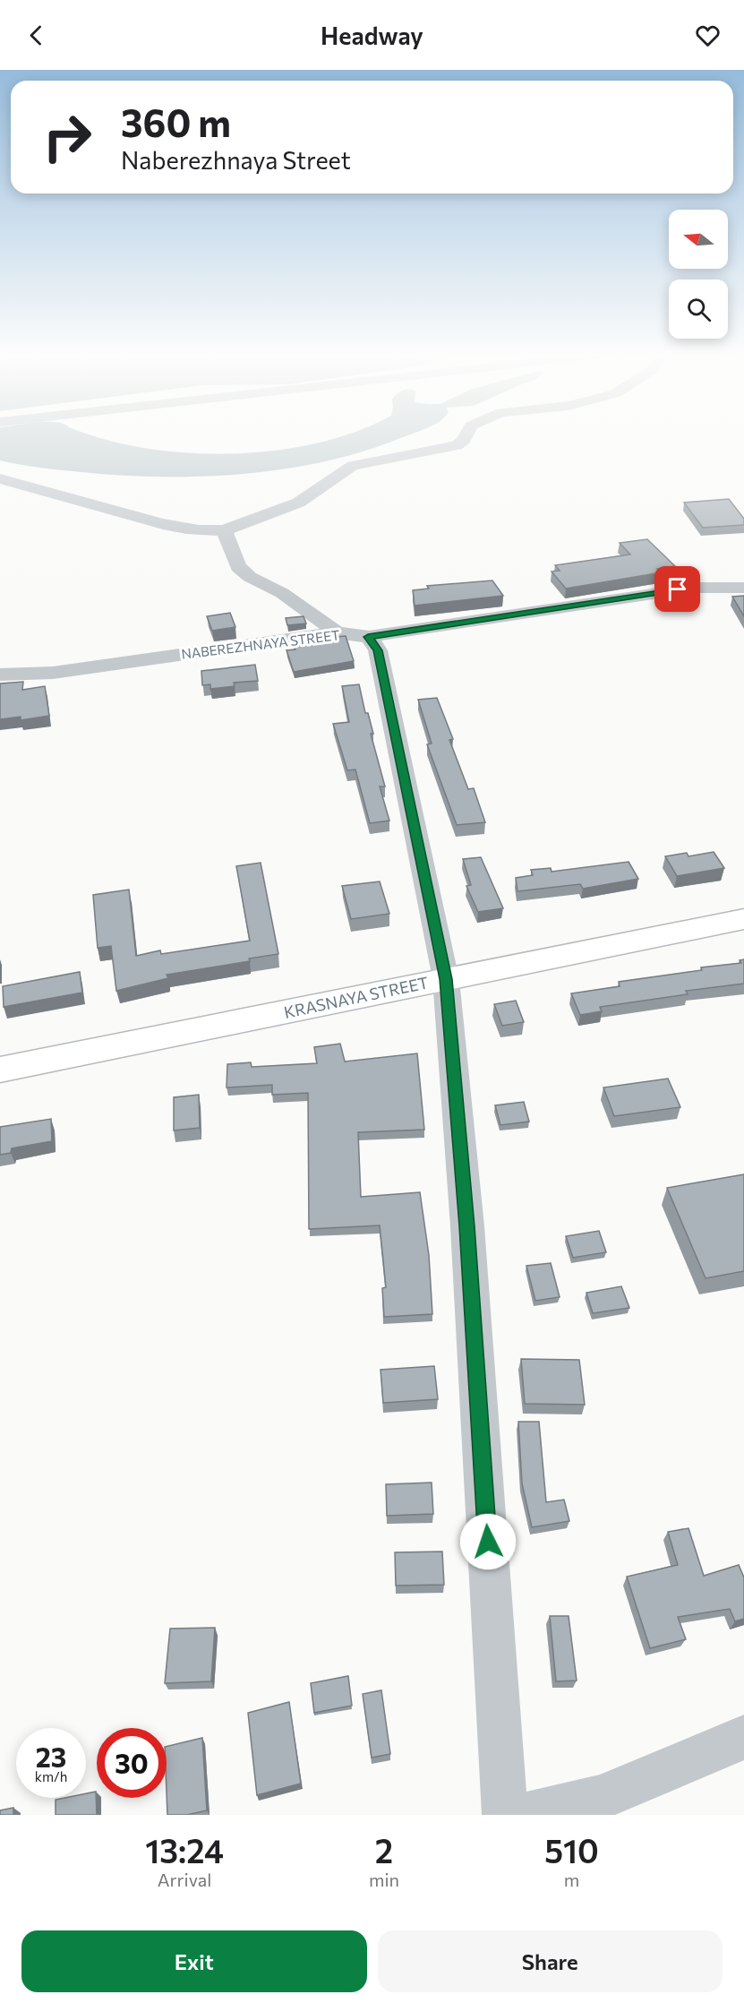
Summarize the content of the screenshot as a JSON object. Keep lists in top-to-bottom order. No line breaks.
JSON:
{"streets":{"main road":["KRASNAYA STREET"],"street":["NABEREZHNAYA STREET"]},"north":"left","page":{"header":"Headway","turn":["360 m","Naberezhnaya Street"],"speed":"23 km/h","limit":"30","eta":["13:24","Arrival","2","min","510","m"],"buttons":["Exit","Share"]}}
